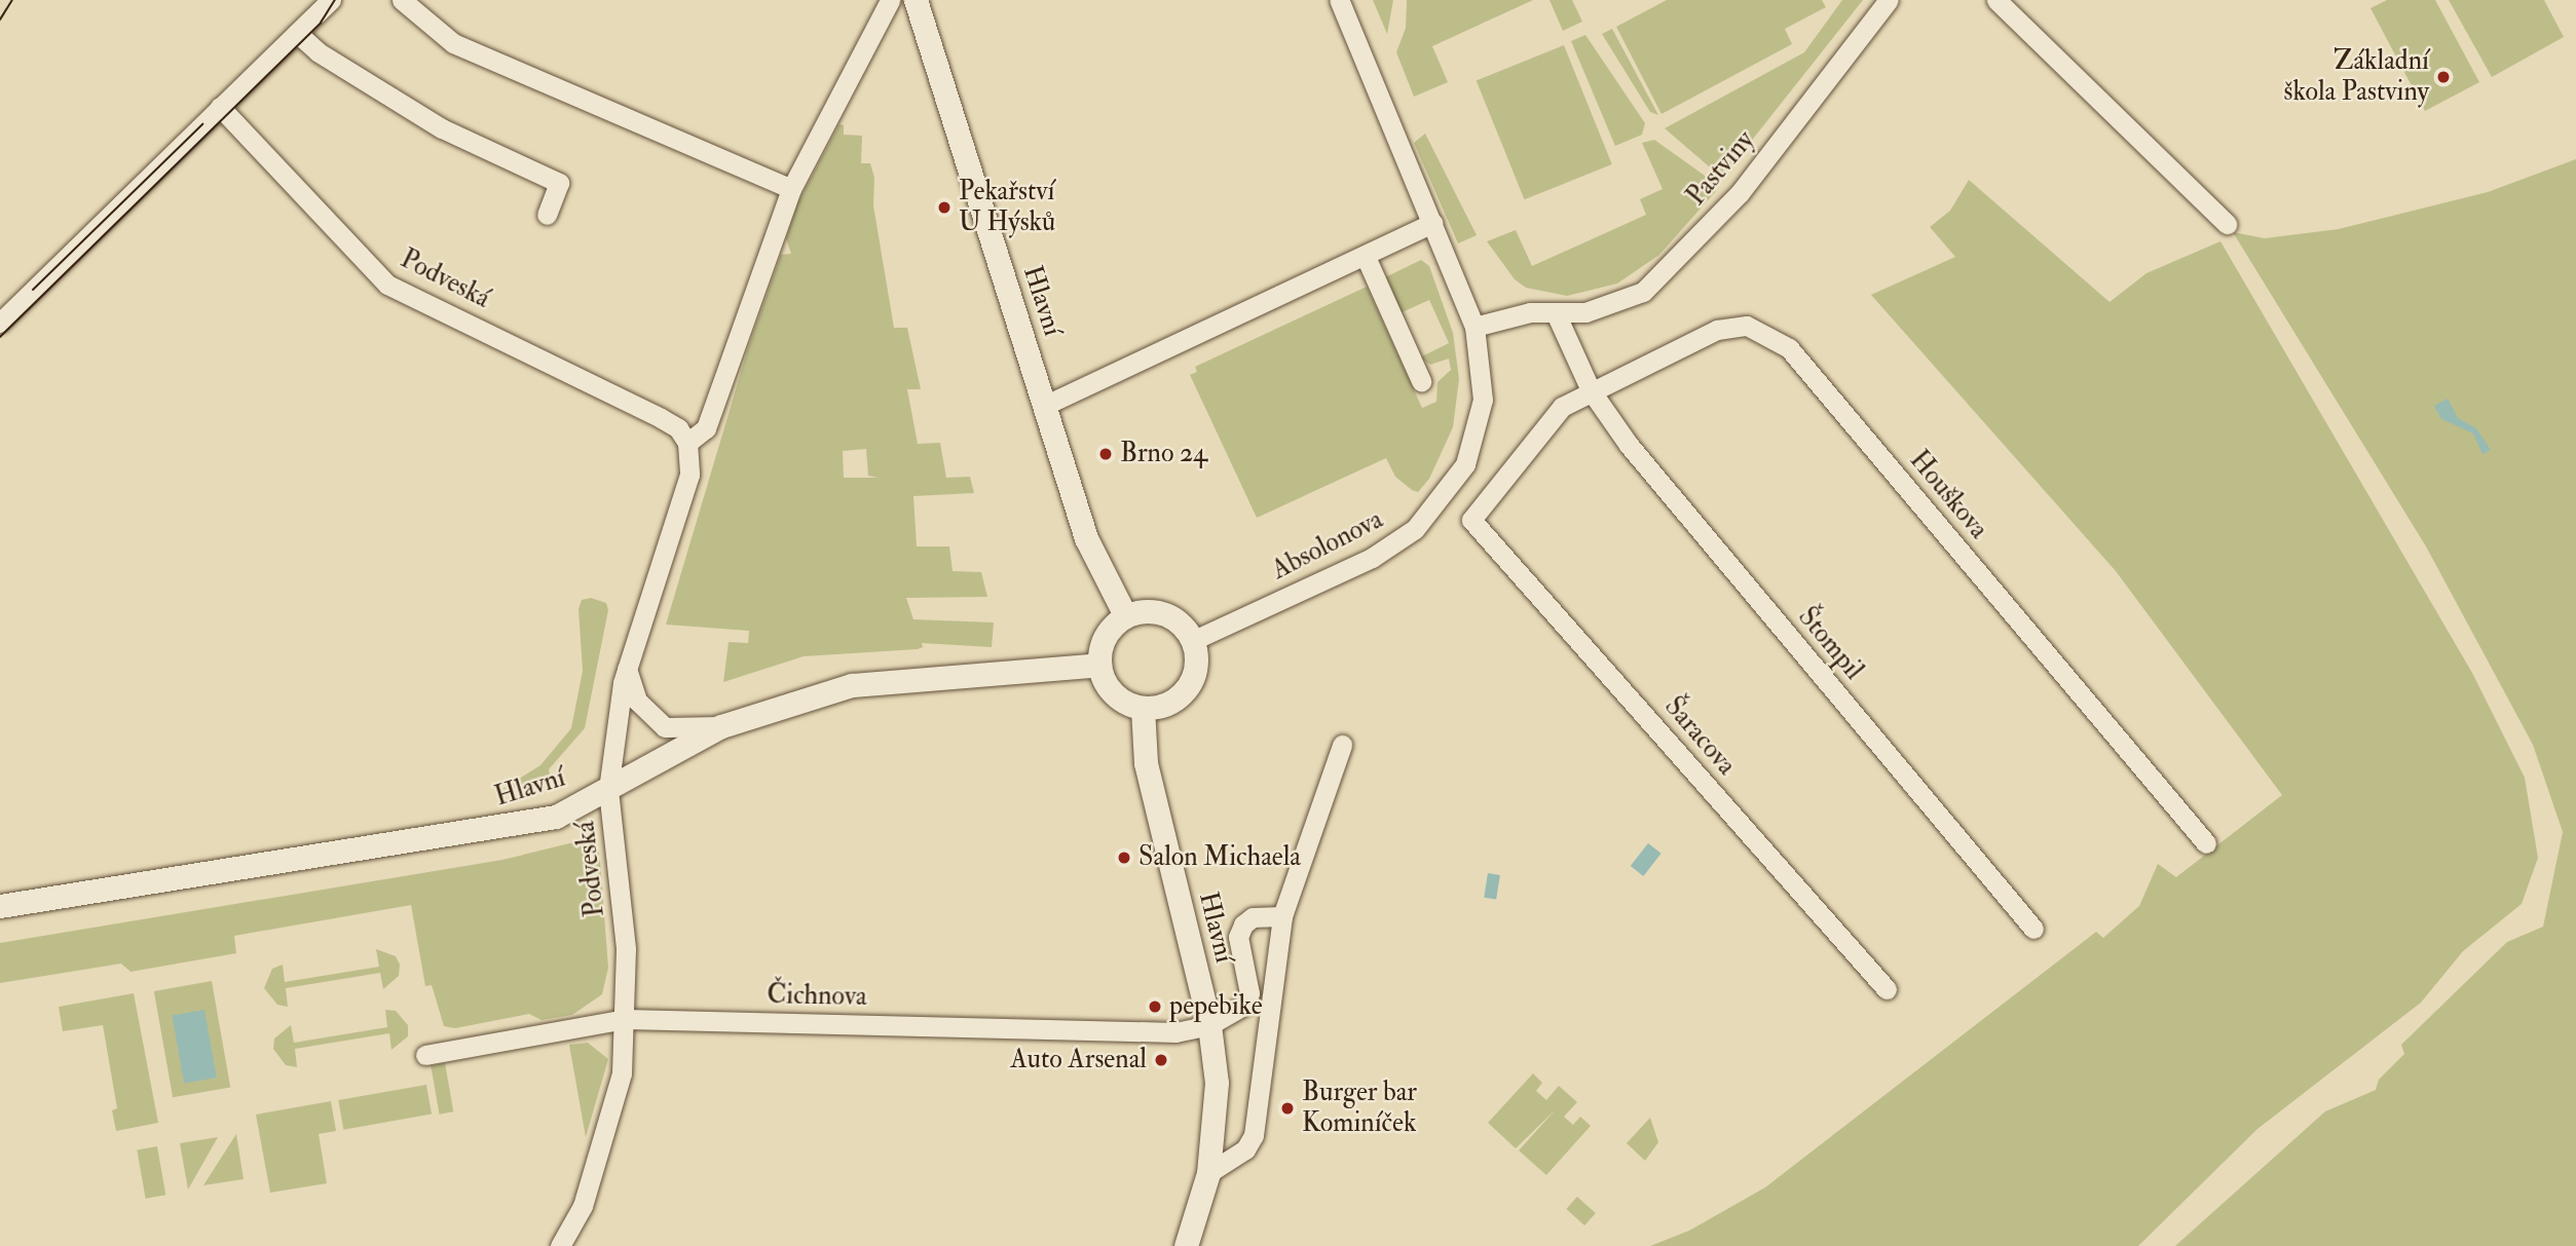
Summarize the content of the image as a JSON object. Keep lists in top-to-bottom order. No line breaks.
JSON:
{"streets":{"street":["Pastviny","Podveská","Hlavní","Houškova","Absolonova","Štompil","Šaracova","Čichnova"]},"crossings":[["Pastviny","Absolonova"],["Podveská","Hlavní"],["Podveská","Čichnova"],["Hlavní","Absolonova"],["Hlavní","Čichnova"],["Houškova","Štompil"],["Houškova","Šaracova"],["Štompil","Šaracova"]],"places":["Základní škola Pastviny","Pekařství U Hýsků","Brno 24","Salon Michaela","pepebike","Auto Arsenal","Burger bar Kominíček"]}
